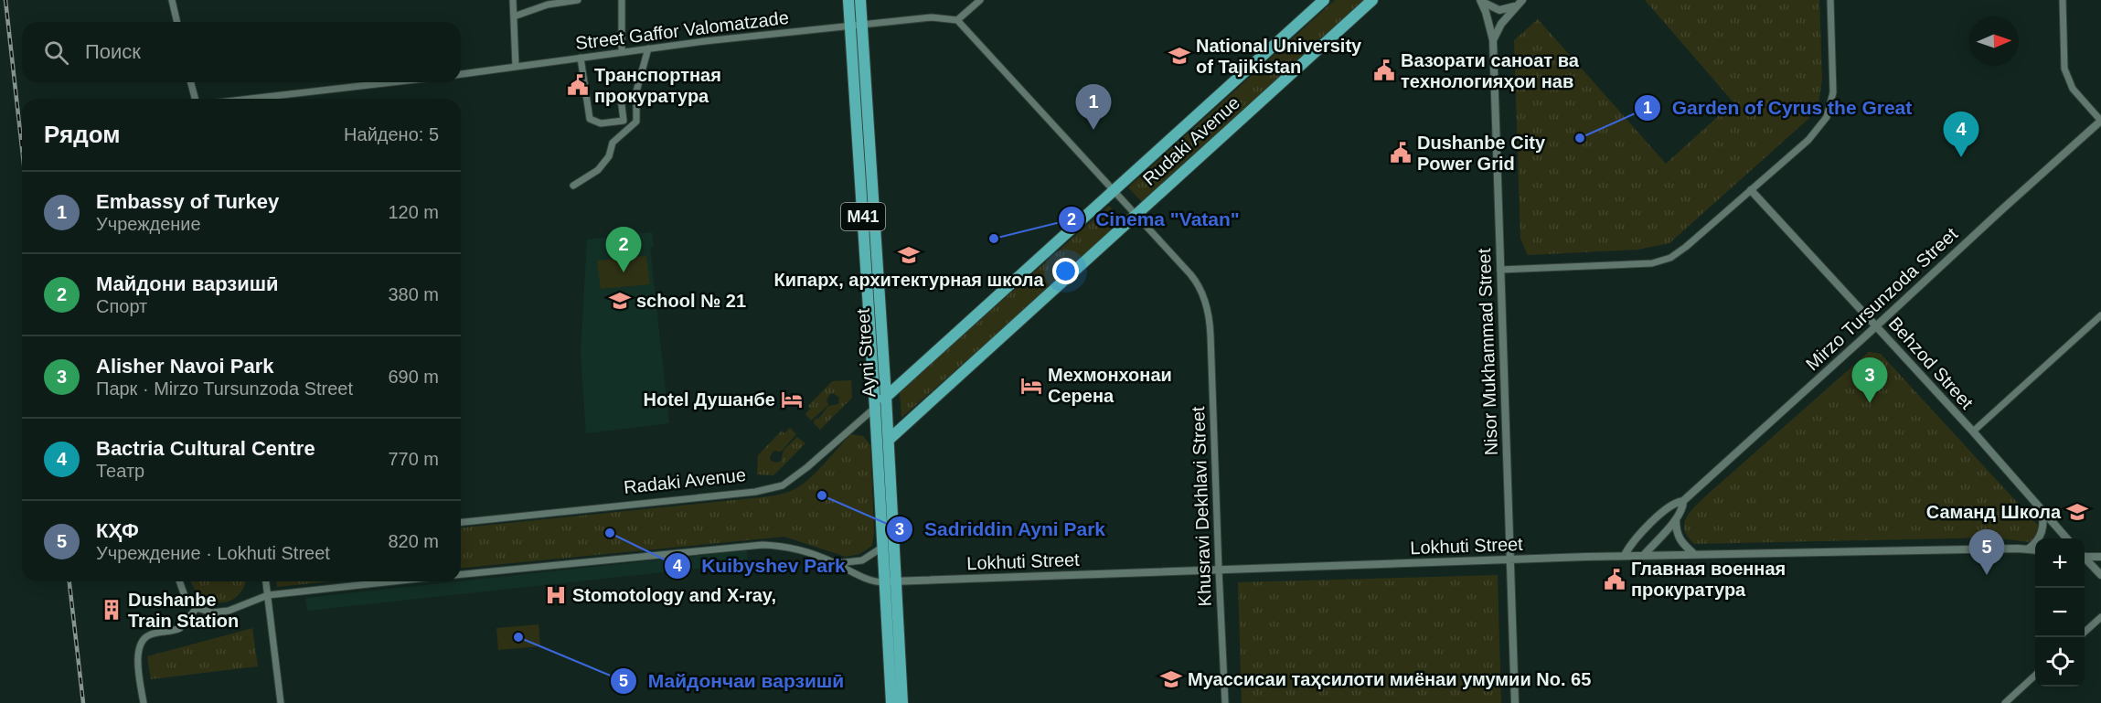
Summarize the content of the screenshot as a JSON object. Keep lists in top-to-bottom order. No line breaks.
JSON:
{"streets":{"highway":["Rudaki Avenue","M41","Ayni Street","Radaki Avenue"],"street":["Street Gaffor Valomatzade","Mirzo Tursunzoda Street","Nisor Mukhammad Street","Behzod Street","Khusravi Dekhlavi Street","Lokhuti Street"]},"crossings":[["Street Gaffor Valomatzade","Ayni Street"],["Rudaki Avenue","Ayni Street"],["Rudaki Avenue","Radaki Avenue"],["Rudaki Avenue","Khusravi Dekhlavi Street"],["M41","Ayni Street"],["M41","Radaki Avenue"],["M41","Lokhuti Street"],["Mirzo Tursunzoda Street","Behzod Street"],["Mirzo Tursunzoda Street","Lokhuti Street"],["Nisor Mukhammad Street","Lokhuti Street"],["Ayni Street","Radaki Avenue"],["Ayni Street","Lokhuti Street"],["Khusravi Dekhlavi Street","Lokhuti Street"]],"places":{"school or university":["National University of Tajikistan","Кипарх, архитектурная школа","school № 21","Саманд Школа","Муассисаи таҳсилоти миёнаи умумии No. 65"],"public building":["Вазорати саноат ва технологияҳои нав","Транспортная прокуратура","Dushanbe City Power Grid","Главная военная прокуратура"],"other":["Garden of Cyrus the Great","Cinema \"Vatan\"","Sadriddin Ayni Park","Kuibyshev Park","Майдончаи варзишӣ"],"hotel":["Мехмонхонаи Серена","Hotel Душанбе"],"hospital":["Stomotology and X-ray,"],"building":["Dushanbe Train Station"]},"north":"right","page":{"search":"Поиск","pins":["1","4","2","3","5"],"heading":["Рядом","Найдено: 5"],"list":[{"mark":"1","name":"Embassy of Turkey","note":"Учреждение","value":"120 m"},{"mark":"2","name":"Майдони варзишӣ","note":"Спорт","value":"380 m"},{"mark":"3","name":"Alisher Navoi Park","note":"Парк · Mirzo Tursunzoda Street","value":"690 m"},{"mark":"4","name":"Bactria Cultural Centre","note":"Театр","value":"770 m"},{"mark":"5","name":"КҲФ","note":"Учреждение · Lokhuti Street","value":"820 m"}],"map_buttons":["+","−"]}}
